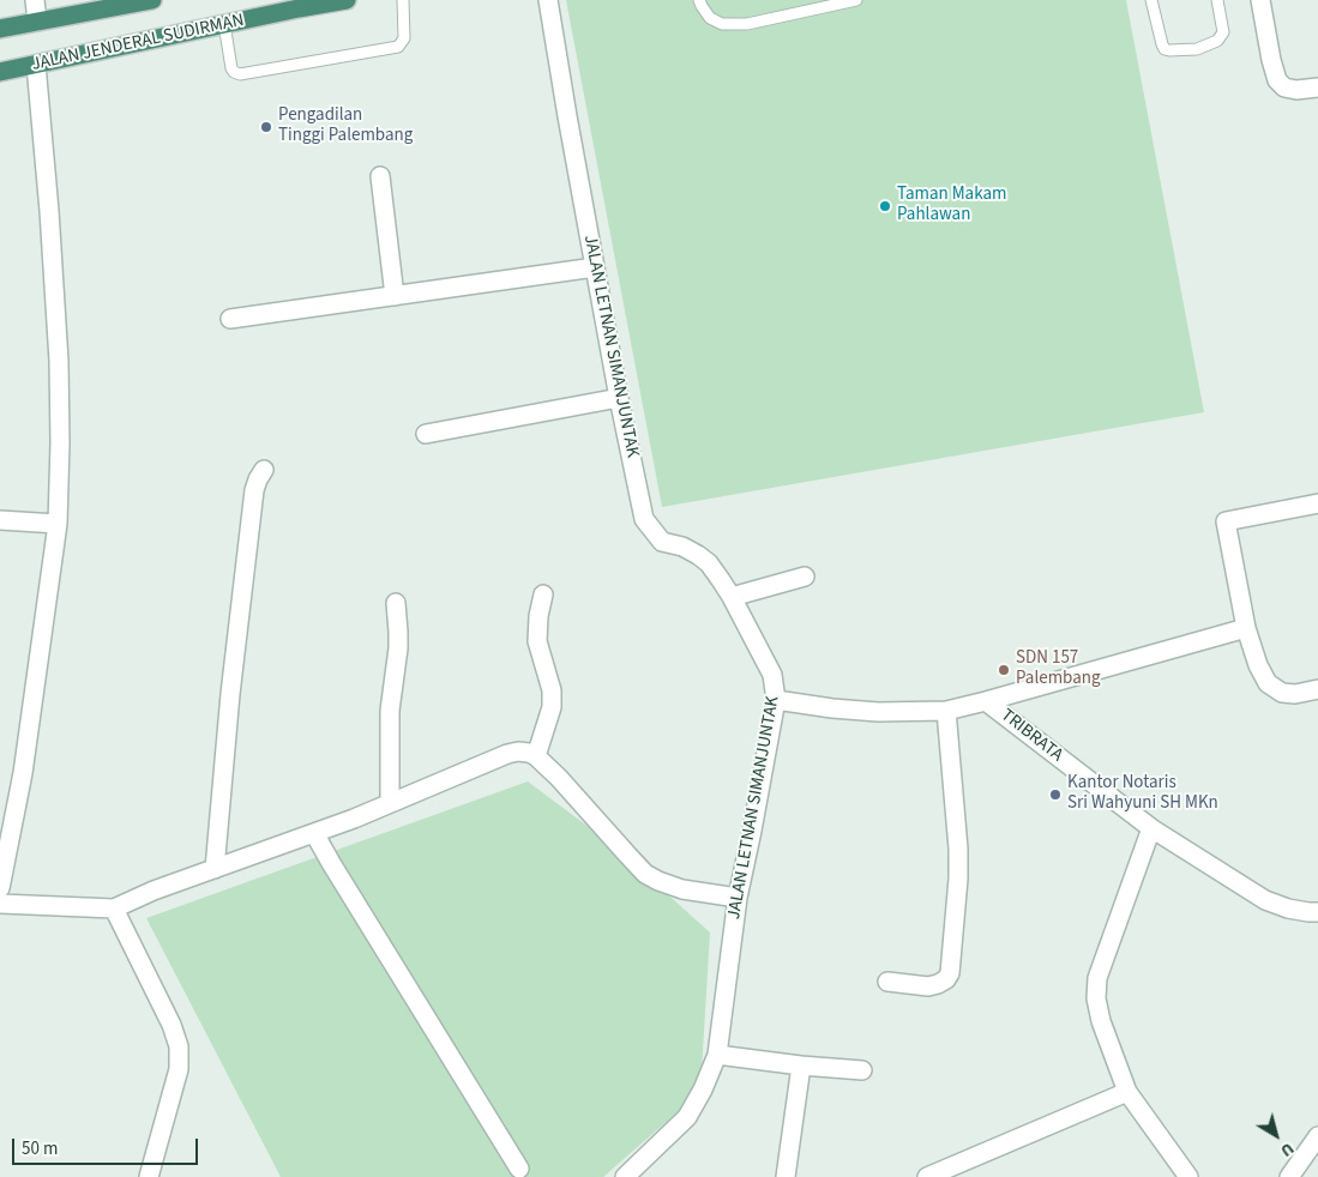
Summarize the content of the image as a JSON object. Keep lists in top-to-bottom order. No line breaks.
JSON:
{"streets":{"highway":["JALAN JENDERAL SUDIRMAN"],"street":["JALAN LETNAN SIMANJUNTAK","TRIBRATA"]},"crossings":[["JALAN LETNAN SIMANJUNTAK","TRIBRATA"]],"places":["Pengadilan Tinggi Palembang","Taman Makam Pahlawan","SDN 157 Palembang","Kantor Notaris Sri Wahyuni SH MKn"],"scale_bar":"50 m","north":"bottom right"}
